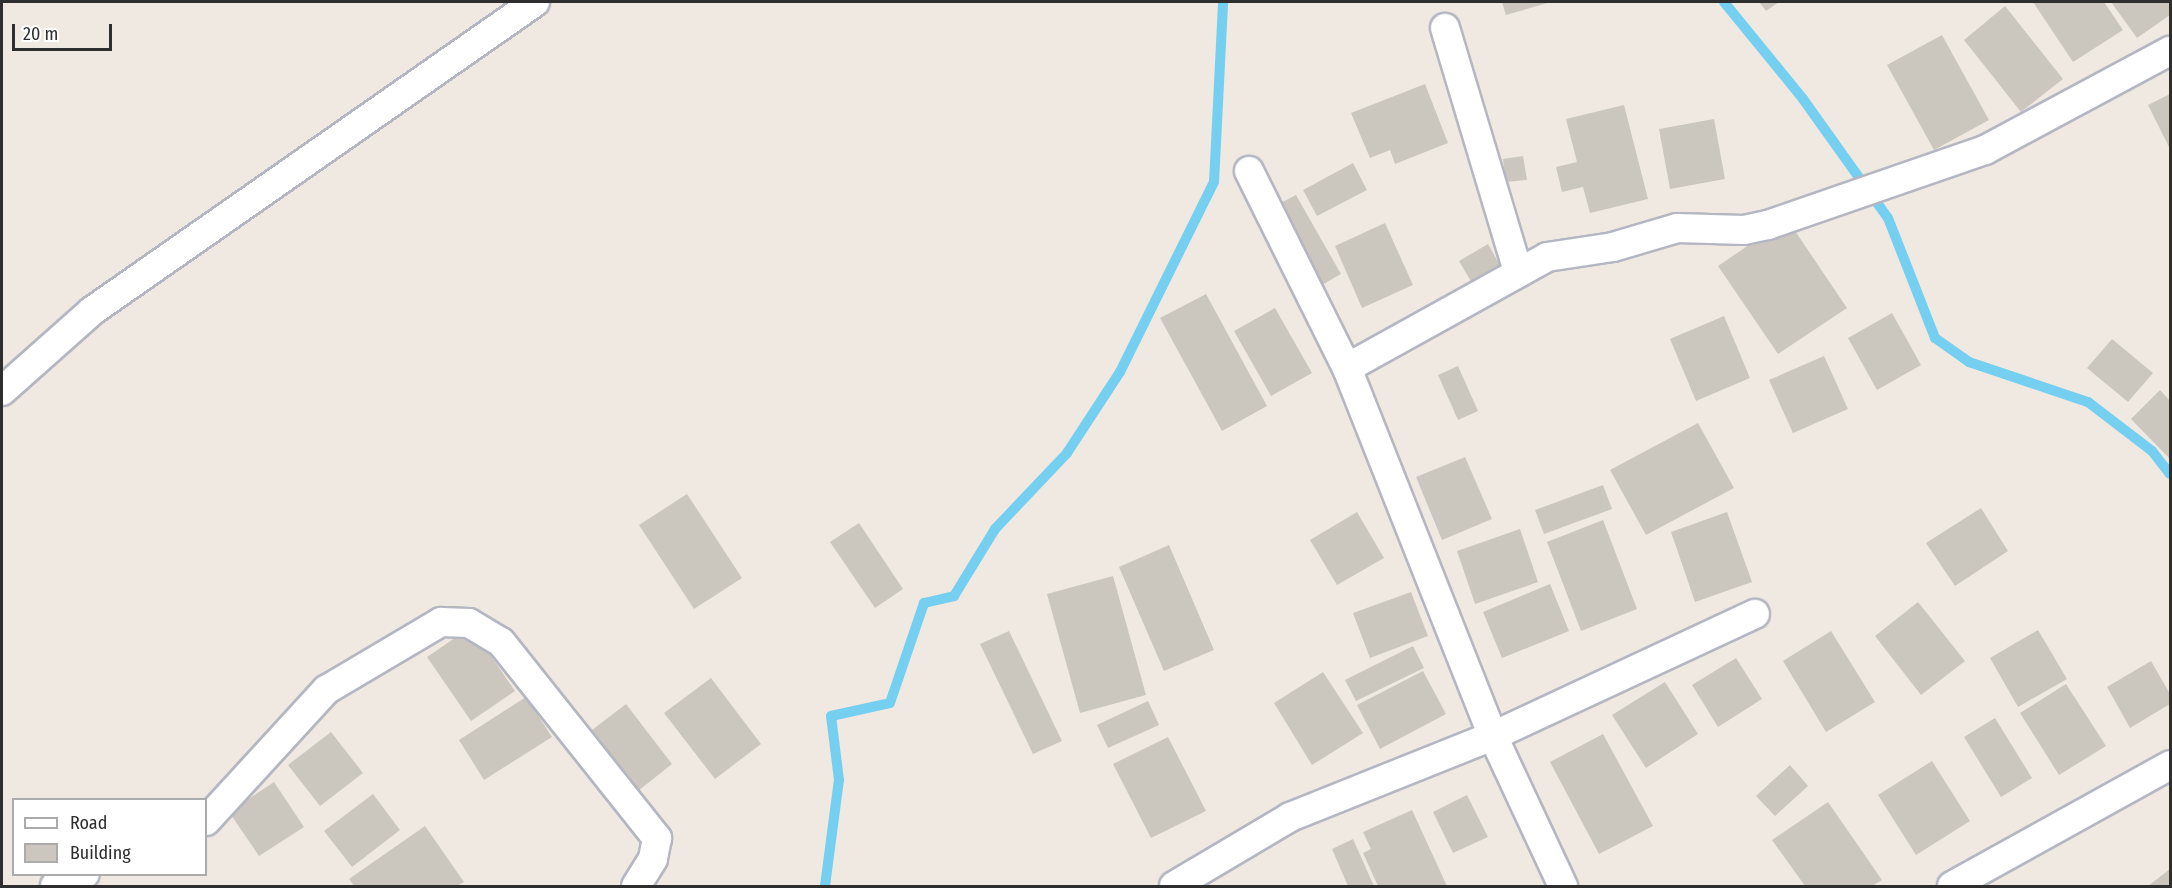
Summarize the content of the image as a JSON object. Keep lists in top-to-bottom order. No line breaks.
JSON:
{"legend":["Road","Building"],"scale_bar":"20 m"}
